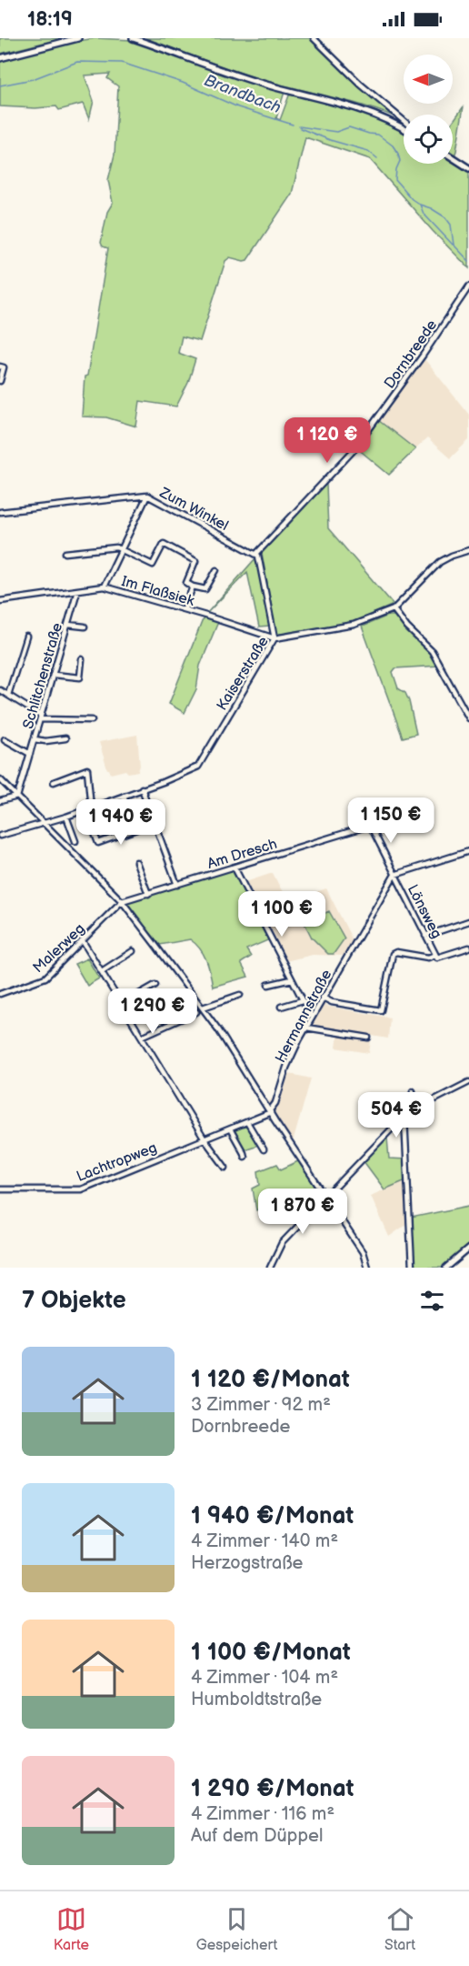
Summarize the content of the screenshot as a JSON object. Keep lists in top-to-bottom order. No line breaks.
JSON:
{"streets":{"street":["Dornbreede","Zum Winkel","Im Flaßsiek","Kaiserstraße","Schlitchenstraße","Am Dresch","Lönsweg","Malerweg","Hermannstraße","Lachtropweg"]},"crossings":[["Dornbreede","Zum Winkel"],["Im Flaßsiek","Kaiserstraße"],["Im Flaßsiek","Schlitchenstraße"],["Am Dresch","Lönsweg"],["Am Dresch","Malerweg"],["Lönsweg","Hermannstraße"],["Hermannstraße","Lachtropweg"]],"water":["Brandbach"],"north":"left","page":{"status":"18:19","price":["1 120 €","1 150 €","1 940 €","1 100 €","1 290 €","504 €","1 870 €"],"heading":"7 Objekte","list":[{"name":"1 120 €/Monat","note":"3 Zimmer · 92 m² · Dornbreede"},{"name":"1 940 €/Monat","note":"4 Zimmer · 140 m² · Herzogstraße"},{"name":"1 100 €/Monat","note":"4 Zimmer · 104 m² · Humboldtstraße"},{"name":"1 290 €/Monat","note":"4 Zimmer · 116 m² · Auf dem Düppel"}],"tabs":["Karte","Gespeichert","Start"]}}
